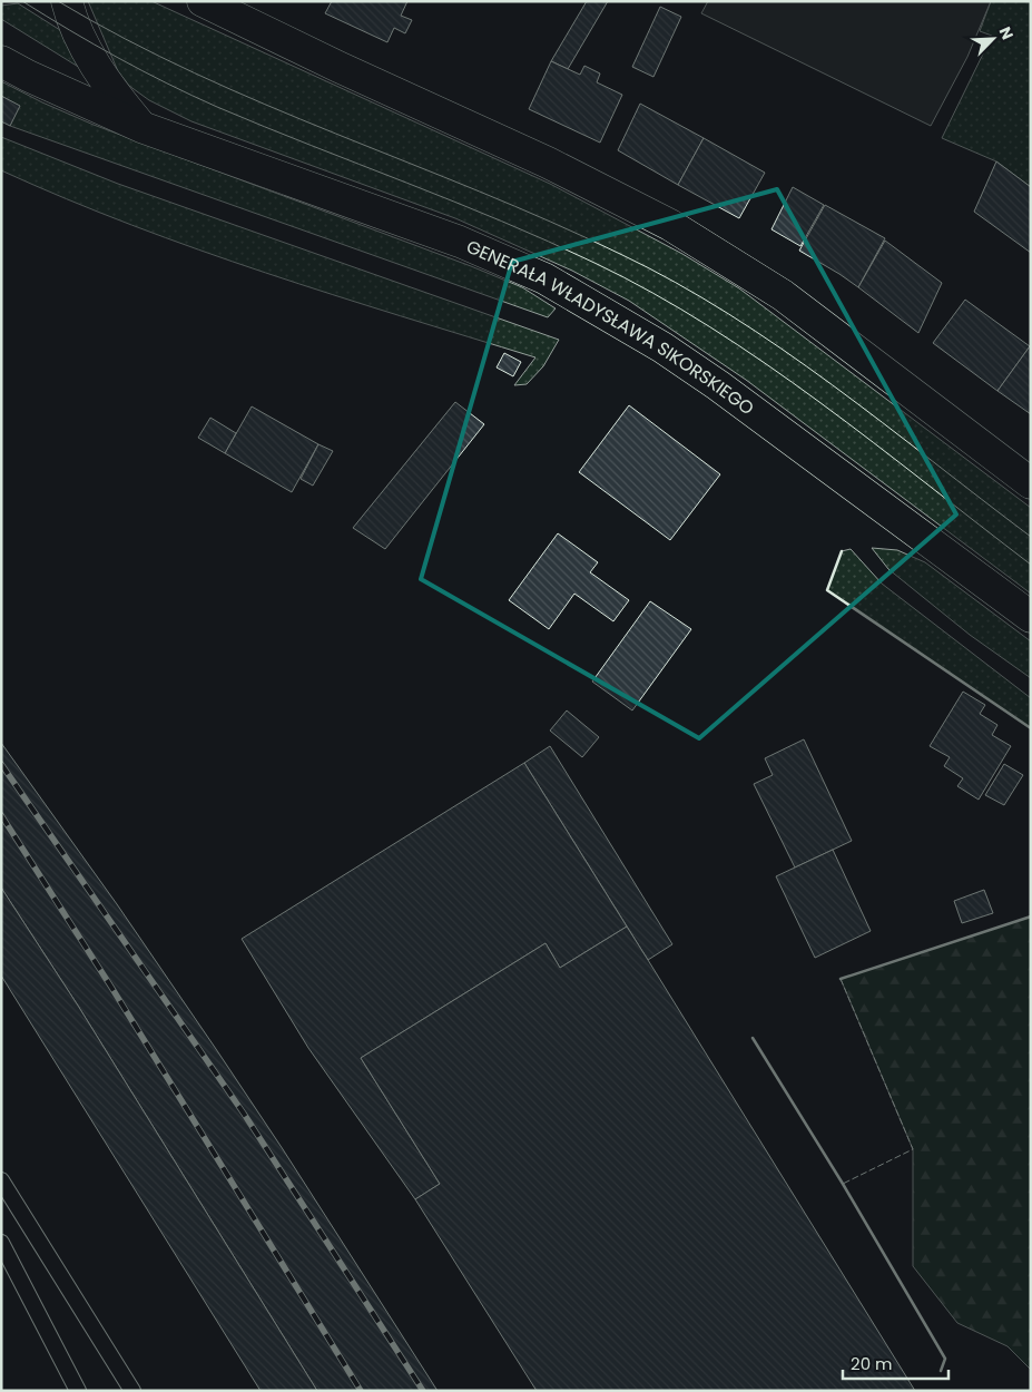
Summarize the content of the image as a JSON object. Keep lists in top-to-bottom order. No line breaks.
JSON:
{"streets":{"main road":["GENERAŁA WŁADYSŁAWA SIKORSKIEGO"]},"scale_bar":"20 m","north":"top right"}
